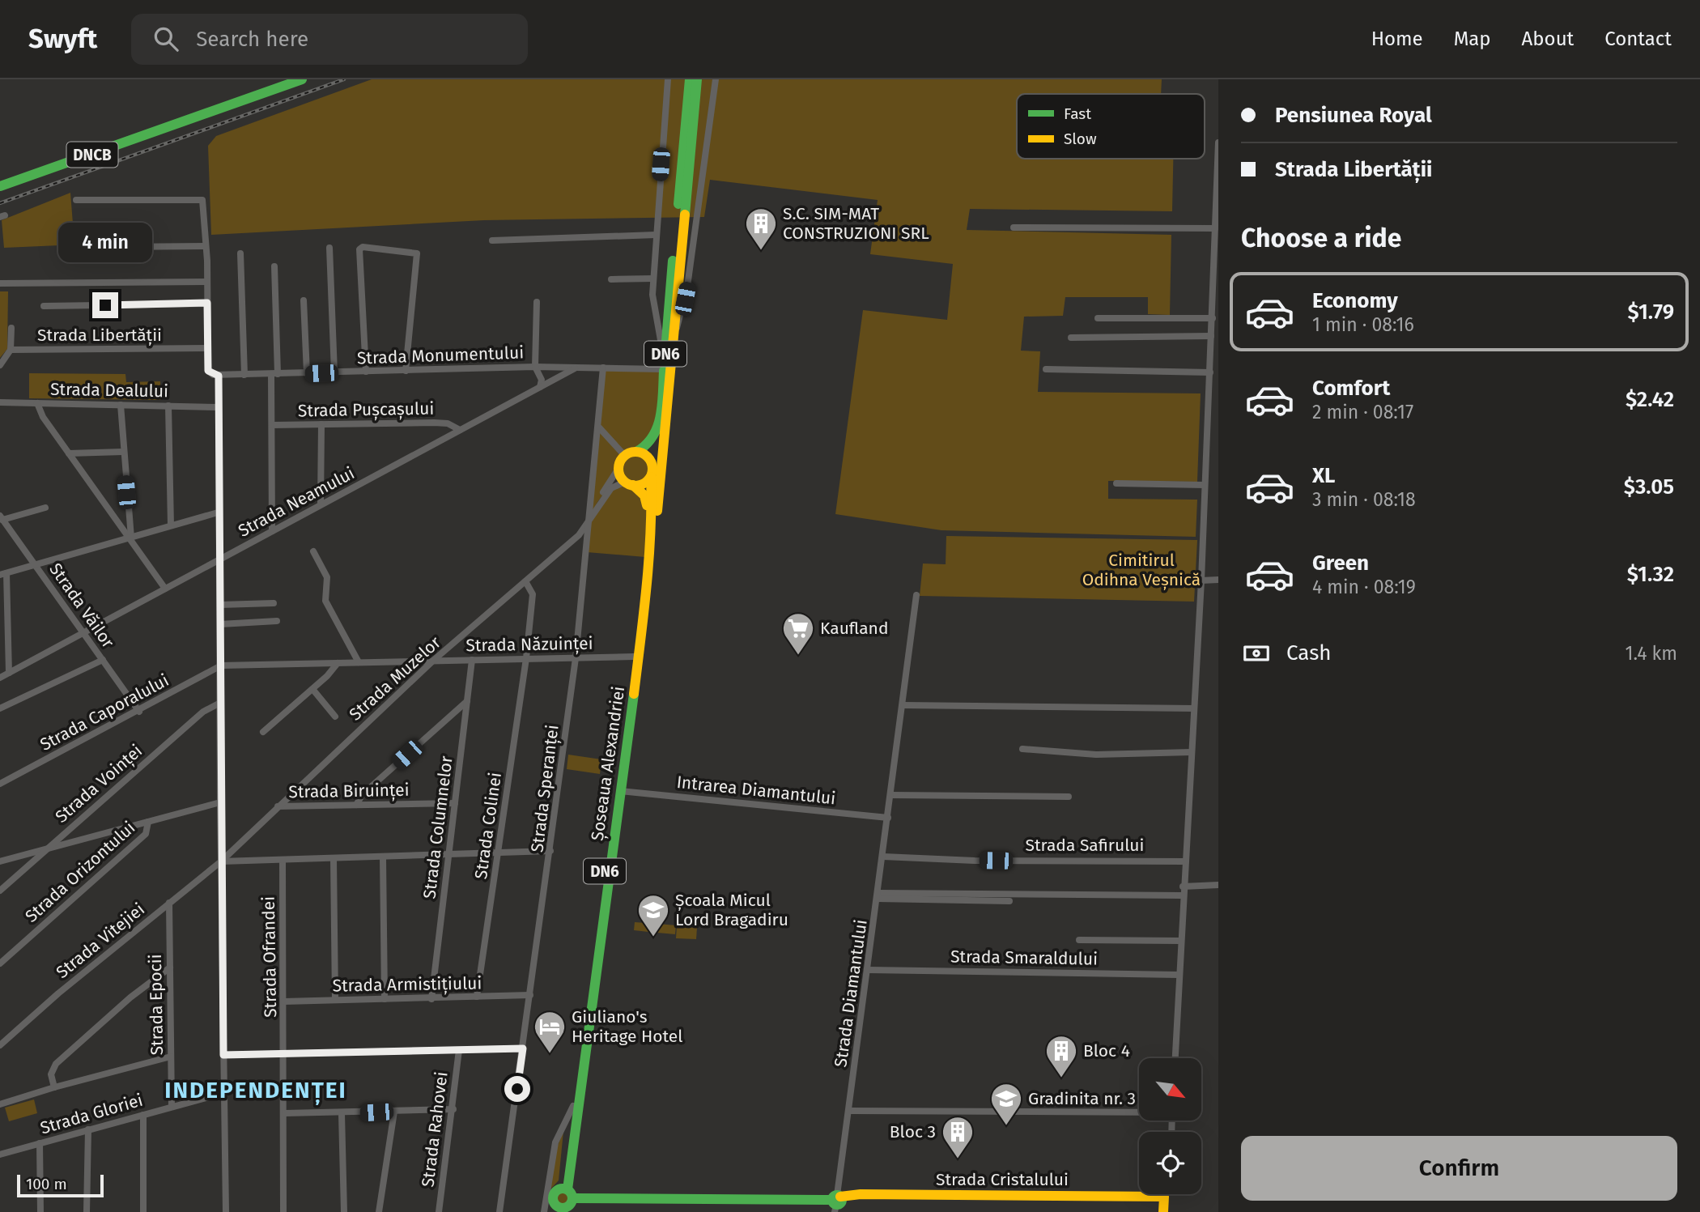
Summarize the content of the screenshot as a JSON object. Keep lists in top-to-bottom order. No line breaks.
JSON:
{"streets":{"main road":["DNCB","DN6","Șoseaua Alexandriei","Strada Cristalului"],"street":["Strada Libertății","Strada Monumentului","Strada Dealului","Strada Pușcașului","Strada Neamului","Strada Văilor","Strada Năzuinței","Strada Muzelor","Strada Caporalului","Strada Voinței","Strada Speranței","Intrarea Diamantului","Strada Biruinței","Strada Colinei","Strada Columnelor","Strada Safirului","Strada Orizontului","Strada Vitejiei","Strada Ofrandei","Strada Smaraldului","Strada Armistițiului","Strada Diamantului","Strada Epocii","Strada Gloriei","Strada Rahovei"]},"crossings":[["Strada Libertății","Strada Monumentului"],["DN6","Strada Monumentului"],["DN6","Șoseaua Alexandriei"],["DN6","Strada Cristalului"],["Strada Monumentului","Strada Neamului"],["Strada Monumentului","Strada Speranței"],["Strada Pușcașului","Strada Neamului"],["Strada Neamului","Strada Văilor"],["Strada Văilor","Strada Caporalului"],["Strada Năzuinței","Strada Muzelor"],["Strada Năzuinței","Strada Caporalului"],["Strada Năzuinței","Șoseaua Alexandriei"],["Strada Năzuinței","Strada Speranței"],["Strada Năzuinței","Strada Colinei"],["Strada Năzuinței","Strada Columnelor"],["Strada Muzelor","Strada Speranței"],["Strada Muzelor","Strada Biruinței"],["Strada Muzelor","Strada Colinei"],["Strada Muzelor","Strada Vitejiei"],["Șoseaua Alexandriei","Intrarea Diamantului"],["Șoseaua Alexandriei","Strada Cristalului"],["Strada Speranței","Strada Armistițiului"],["Intrarea Diamantului","Strada Diamantului"],["Strada Biruinței","Strada Columnelor"],["Strada Colinei","Strada Armistițiului"],["Strada Columnelor","Strada Armistițiului"],["Strada Safirului","Strada Diamantului"],["Strada Vitejiei","Strada Epocii"],["Strada Ofrandei","Strada Armistițiului"],["Strada Smaraldului","Strada Diamantului"],["Strada Diamantului","Strada Cristalului"],["Strada Epocii","Strada Gloriei"]],"districts":["INDEPENDENȚEI"],"parks":["Cimitirul Odihna Veșnică"],"places":{"building":["S.C. SIM-MAT CONSTRUZIONI SRL","Bloc 4","Bloc 3"],"supermarket":["Kaufland"],"school or university":["Școala Micul Lord Bragadiru","Gradinita nr. 3"],"hotel":["Giuliano's Heritage Hotel"]},"legend":["Fast","Slow"],"scale_bar":"100 m","north":"bottom right","page":{"header":"Swyft","search":"Search here","nav":["Home","Map","About","Contact"],"banner":["Pensiunea Royal","Strada Libertății"],"heading":"Choose a ride","bubble":"4 min","list":[{"name":"Economy","note":"1 min · 08:16","value":"$1.79"},{"name":"Comfort","note":"2 min · 08:17","value":"$2.42"},{"name":"XL","note":"3 min · 08:18","value":"$3.05"},{"name":"Green","note":"4 min · 08:19","value":"$1.32"}],"pay":["Cash","1.4 km"],"buttons":"Confirm","scale":"100 m"}}
